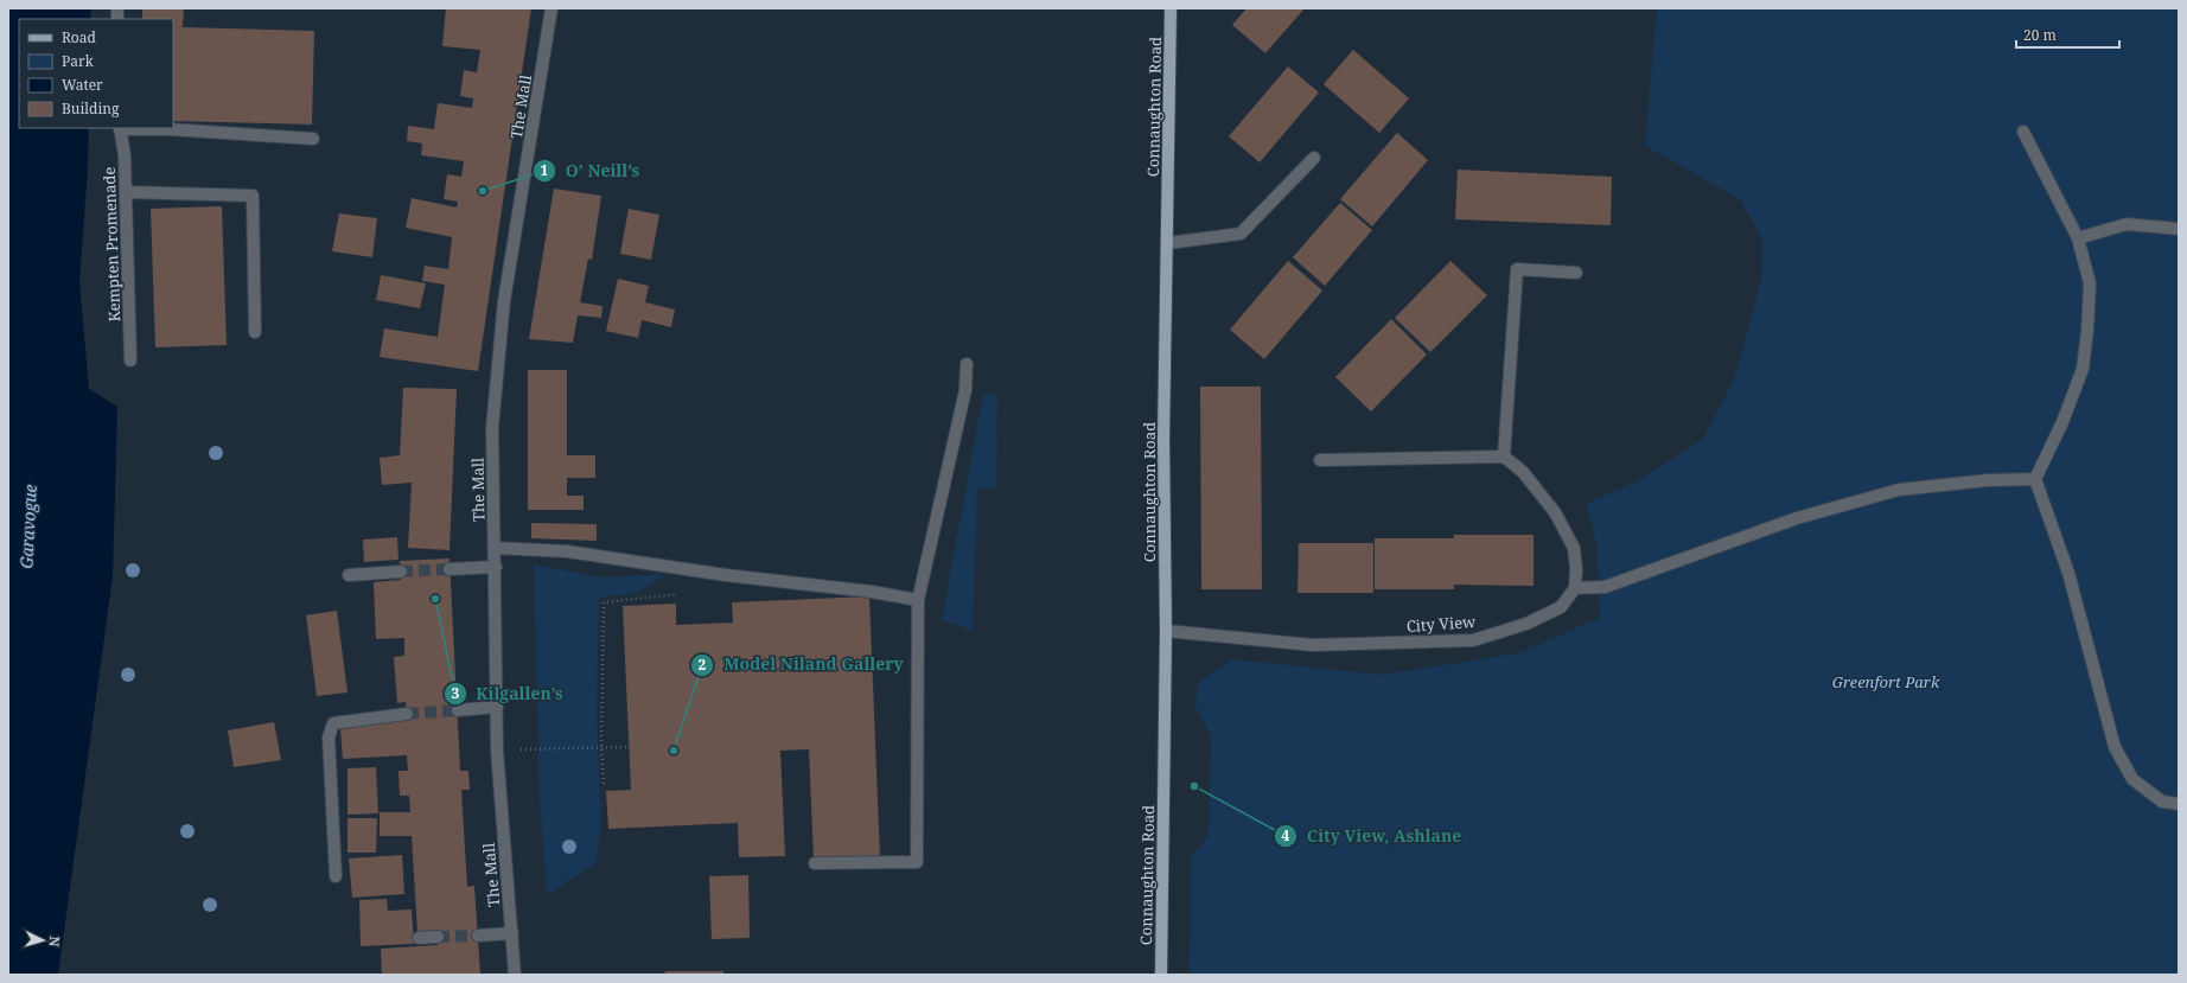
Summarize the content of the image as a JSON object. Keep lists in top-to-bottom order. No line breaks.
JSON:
{"streets":{"main road":["Connaughton Road"],"street":["The Mall","Kempten Promenade","City View"]},"crossings":[["Connaughton Road","City View"]],"water":["Garavogue"],"parks":["Greenfort Park"],"places":["O’ Neill’s","Kilgallen’s","Model Niland Gallery","City View, Ashlane"],"legend":["Road","Park","Water","Building"],"scale_bar":"20 m","north":"right"}
